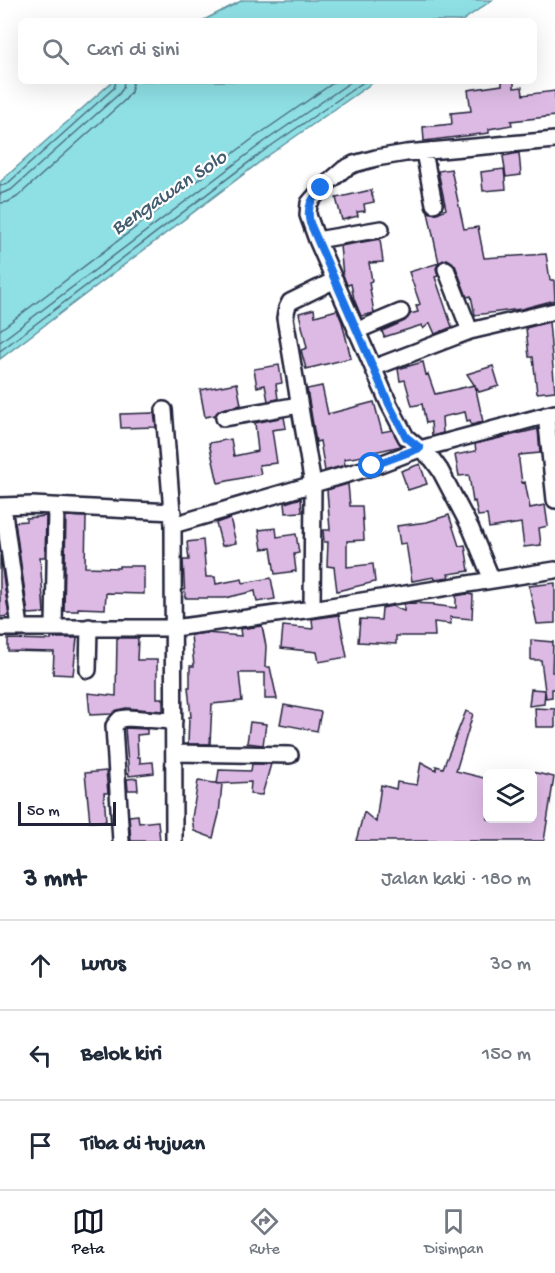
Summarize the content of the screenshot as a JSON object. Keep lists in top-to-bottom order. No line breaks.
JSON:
{"water":["Bengawan Solo"],"scale_bar":"50 m","page":{"search":"Cari di sini","scale":"50 m","heading":["3 mnt","Jalan kaki · 180 m"],"list":[["Lurus","30 m"],["Belok kiri","150 m"],"Tiba di tujuan"],"nav":["Peta","Rute","Disimpan"]}}
